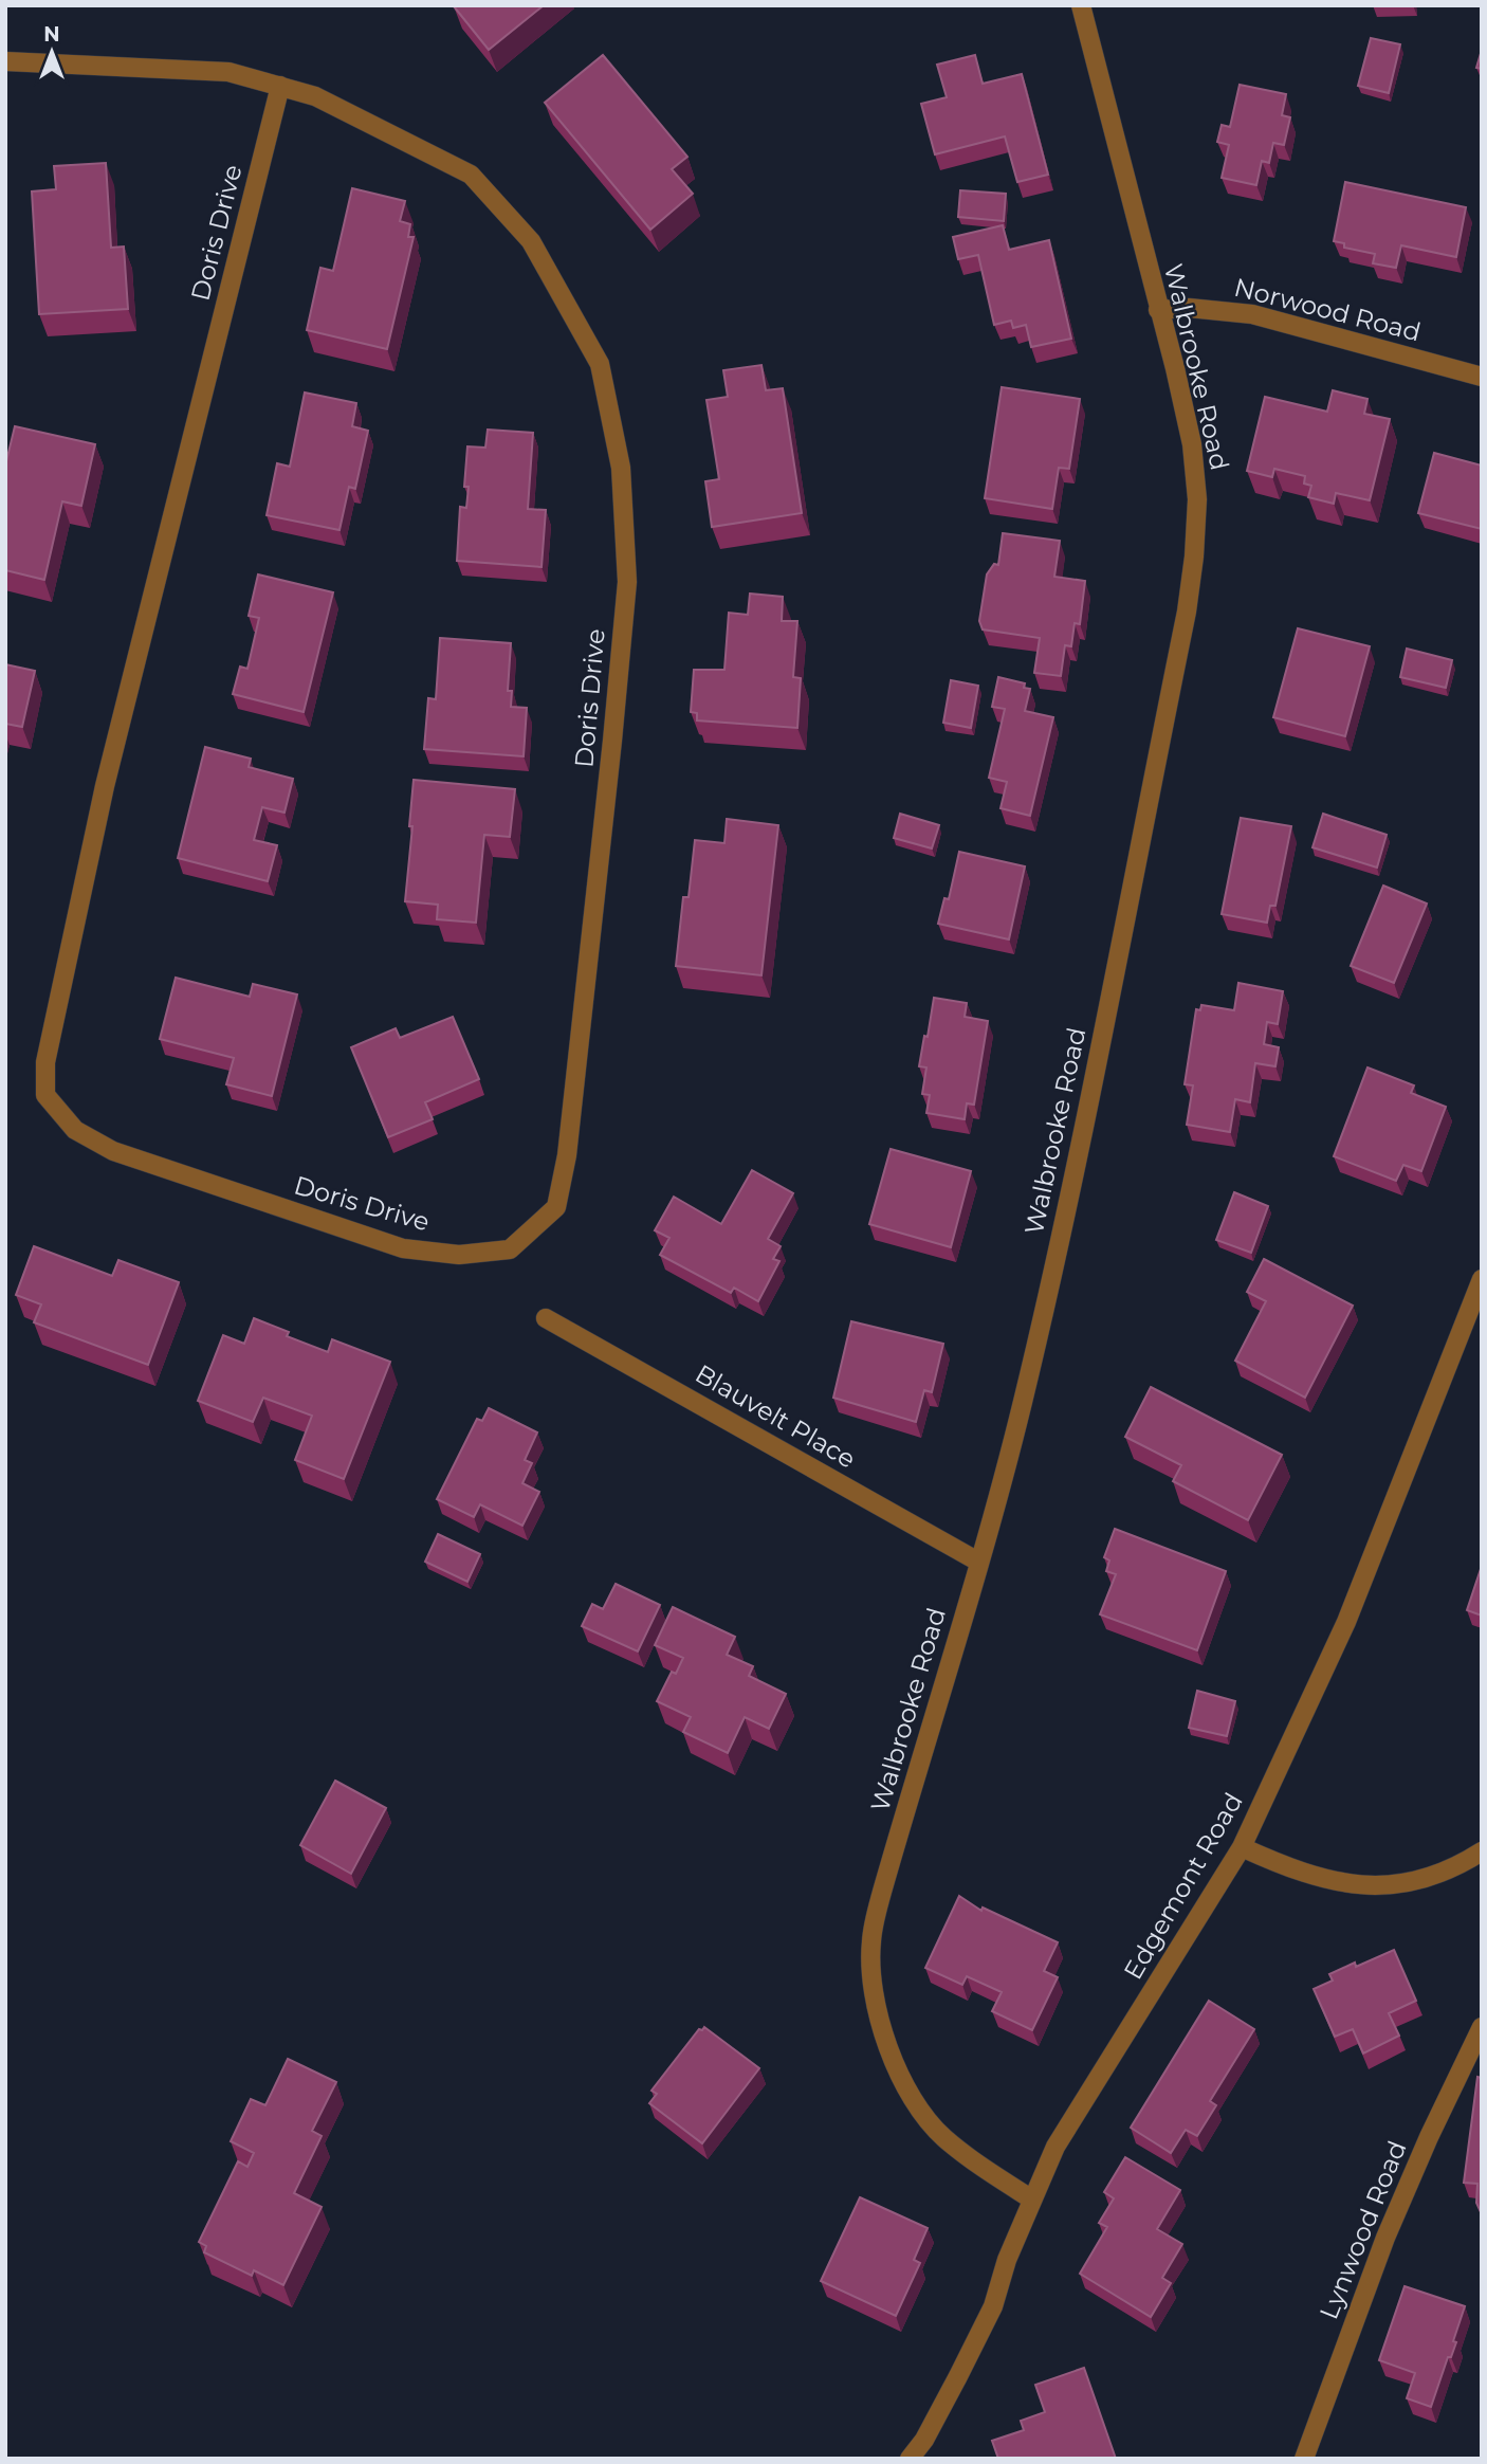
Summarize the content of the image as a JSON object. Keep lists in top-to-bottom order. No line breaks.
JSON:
{"streets":{"street":["Doris Drive","Norwood Road","Walbrooke Road","Blauvelt Place","Edgemont Road","Lynwood Road"]},"crossings":[["Norwood Road","Walbrooke Road"],["Walbrooke Road","Blauvelt Place"],["Walbrooke Road","Edgemont Road"]],"north":"top"}
